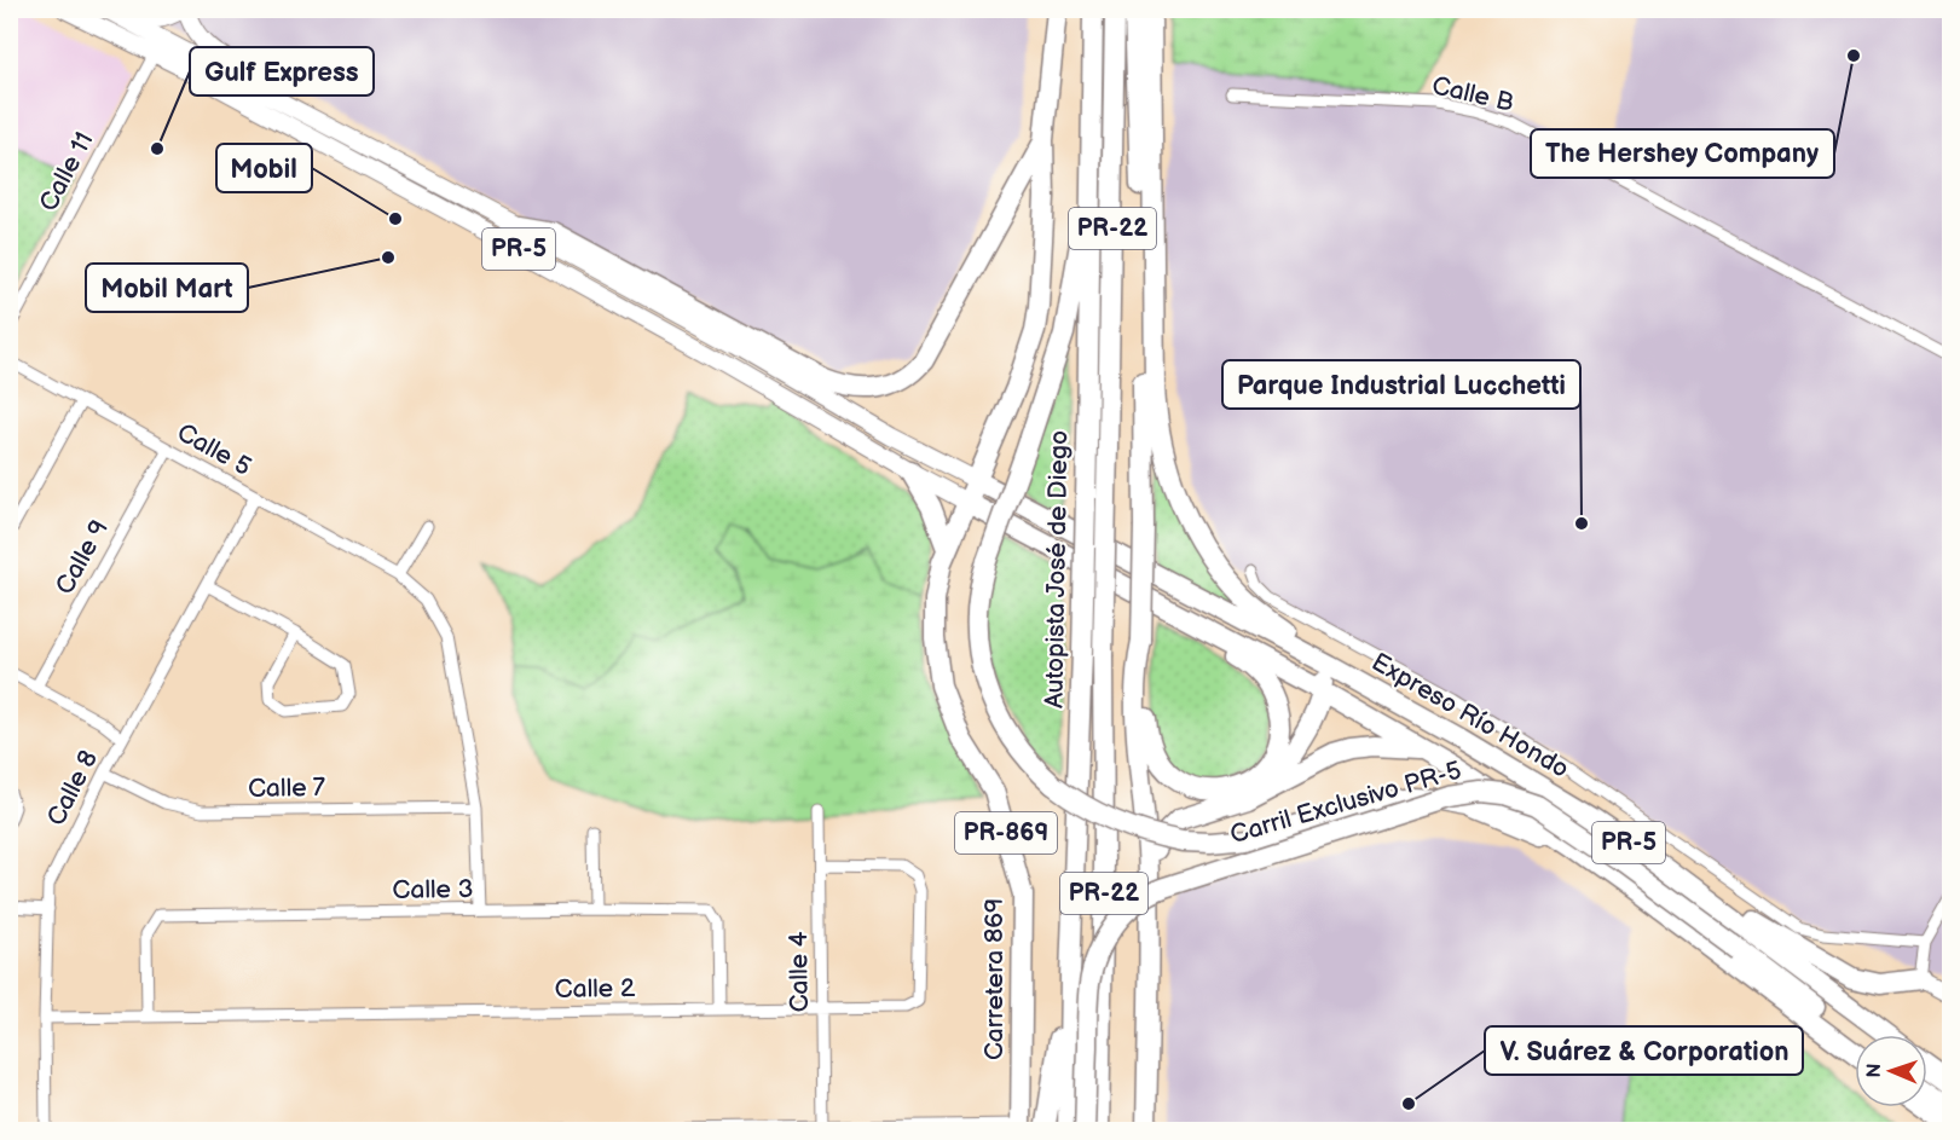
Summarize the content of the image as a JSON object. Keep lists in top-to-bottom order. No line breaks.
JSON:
{"streets":{"highway":["PR-22","PR-5","Autopista José de Diego","Expreso Río Hondo","Carril Exclusivo PR-5","PR-869","Carretera 869"],"street":["Calle B","Calle 11","Calle 5","Calle 9","Calle 8","Calle 7","Calle 3","Calle 4","Calle 2"]},"crossings":[["Calle 11","PR-5"],["PR-5","Expreso Río Hondo"],["PR-5","Carretera 869"],["Calle 5","Calle 9"],["Calle 5","Calle 8"],["Calle 5","Calle 7"],["Calle 5","Calle 3"],["Expreso Río Hondo","Carretera 869"],["Calle 8","Calle 7"],["Calle 8","Calle 2"],["Calle 3","Calle 2"],["Calle 4","Calle 2"]],"places":["The Hershey Company","Gulf Express","Mobil","Mobil Mart","Parque Industrial Lucchetti","V. Suárez & Corporation"],"north":"left"}
